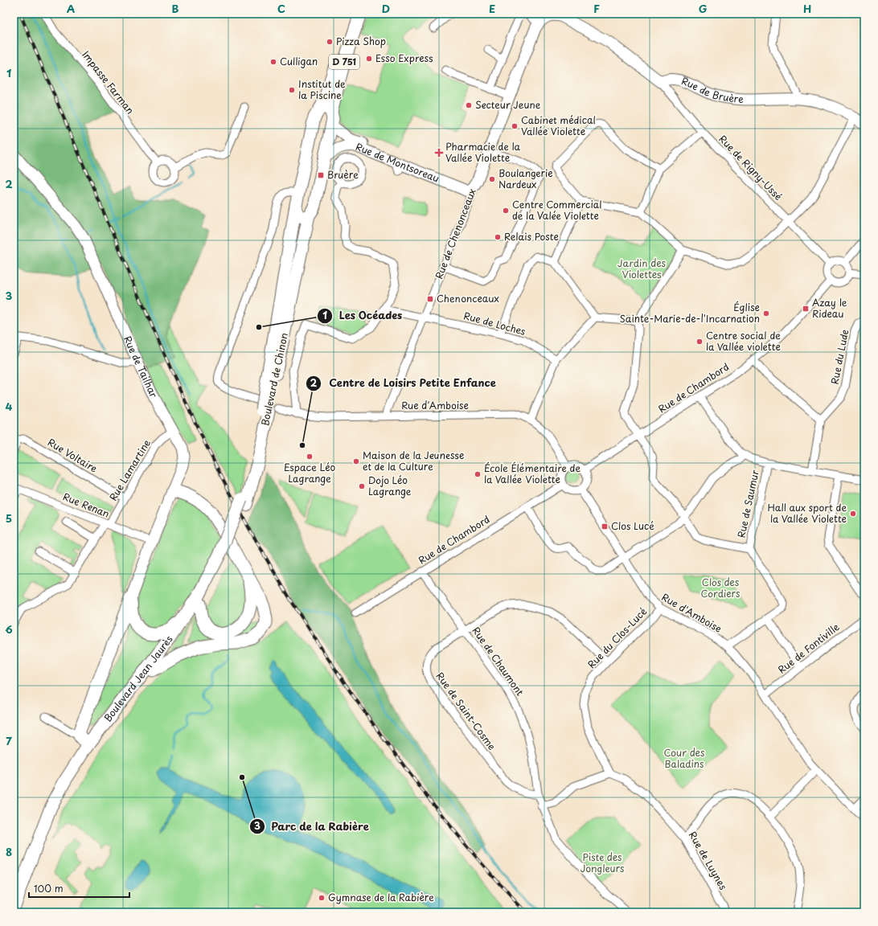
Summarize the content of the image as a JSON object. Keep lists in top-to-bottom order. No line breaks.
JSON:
{"streets":{"main road":["D 751","Boulevard de Chinon","Boulevard Jean Jaurès"],"street":["Impasse Farman","Rue de Bruère","Rue de Montsoreau","Rue de Rigny-Ussé","Rue de Chenonceaux","Rue de Loches","Rue du Lude","Rue de Tailhar","Rue de Chambord","Rue d'Amboise","Rue Voltaire","Rue Lamartine","Rue de Saumur","Rue Renan","Rue du Clos-Lucé","Rue de Fontiville","Rue de Chaumont","Rue de Saint-Cosme","Rue de Luynes"]},"crossings":[["D 751","Boulevard de Chinon"],["Rue de Bruère","Rue de Rigny-Ussé"],["Rue de Montsoreau","Rue de Chenonceaux"],["Rue de Montsoreau","Boulevard de Chinon"],["Rue de Rigny-Ussé","Rue de Chambord"],["Rue de Chenonceaux","Rue de Loches"],["Rue de Chenonceaux","Rue d'Amboise"],["Rue de Tailhar","Rue Lamartine"],["Rue de Tailhar","Rue Renan"],["Boulevard de Chinon","Rue d'Amboise"],["Boulevard de Chinon","Boulevard Jean Jaurès"],["Rue de Chambord","Rue d'Amboise"],["Rue de Chambord","Rue de Chaumont"],["Rue d'Amboise","Rue du Clos-Lucé"],["Rue d'Amboise","Rue de Fontiville"],["Rue Voltaire","Rue Lamartine"],["Rue Lamartine","Rue Renan"],["Rue du Clos-Lucé","Rue de Saint-Cosme"],["Rue du Clos-Lucé","Rue de Luynes"],["Rue de Chaumont","Rue de Saint-Cosme"]],"parks":["Jardin des Violettes","Clos des Cordiers","Cour des Baladins","Piste des Jongleurs"],"places":{"other":["Pizza Shop","Esso Express","Culligan","Institut de la Piscine","Secteur Jeune","Cabinet médical Vallée Violette","Boulangerie Nardeux","Centre Commercial de la Valée Violette","Relais Poste","Église Sainte-Marie-de-l'Incarnation","Les Océades","Centre social de la Vallée violette","Centre de Loisirs Petite Enfance","Espace Léo Lagrange","Maison de la Jeunesse et de la Culture","École Élémentaire de la Vallée Violette","Dojo Léo Lagrange","Hall aux sport de la Vallée Violette","Parc de la Rabière","Gymnase de la Rabière"],"health":["Pharmacie de la Vallée Violette"],"transit":["Bruère","Chenonceaux","Azay le Rideau","Clos Lucé"]},"scale_bar":"100 m","grid":{"columns":["A","B","C","D","E","F","G","H"],"rows":["1","2","3","4","5","6","7","8"]}}
